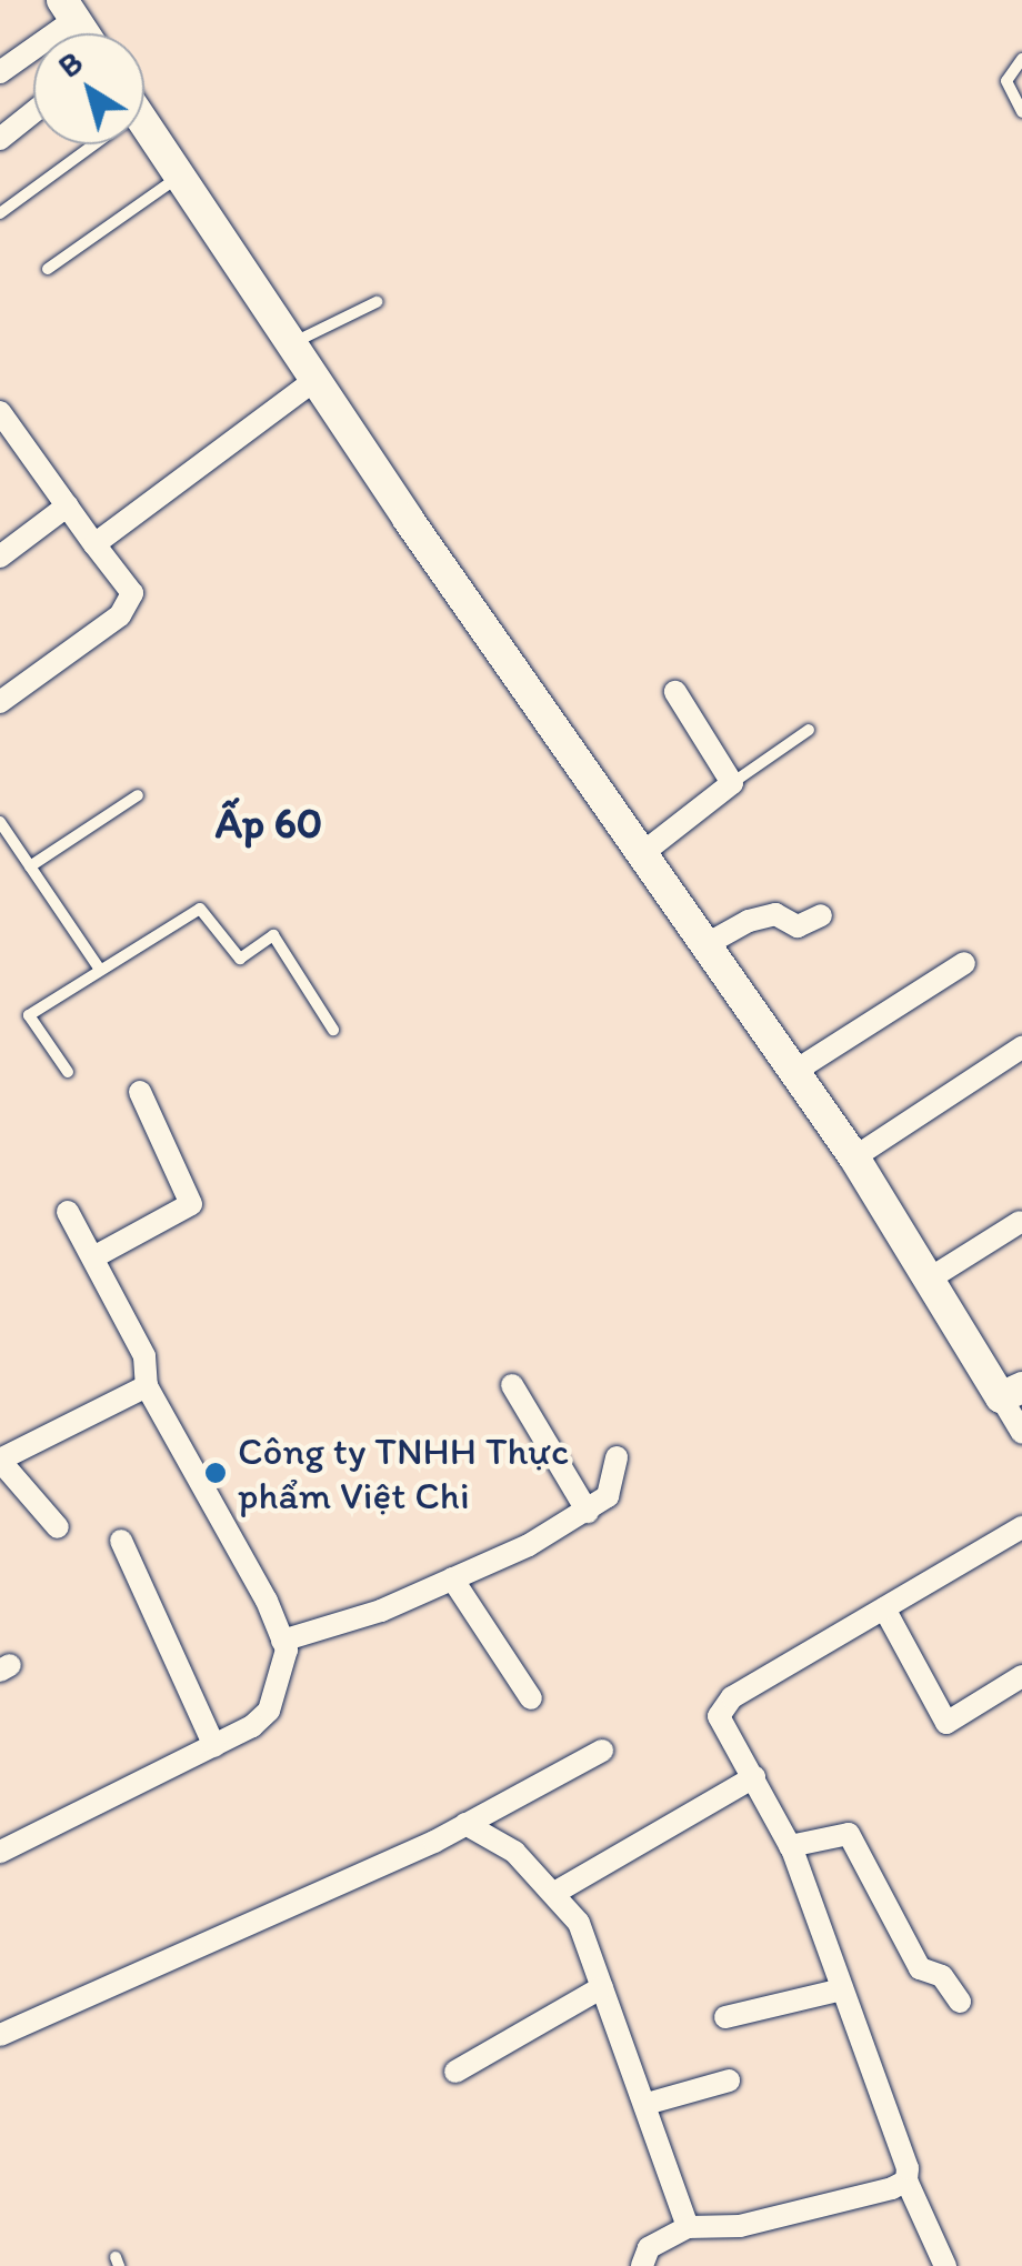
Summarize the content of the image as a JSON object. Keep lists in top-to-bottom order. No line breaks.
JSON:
{"districts":["Ấp 60"],"places":["Công ty TNHH Thực phẩm Việt Chi"],"north":"top left"}
